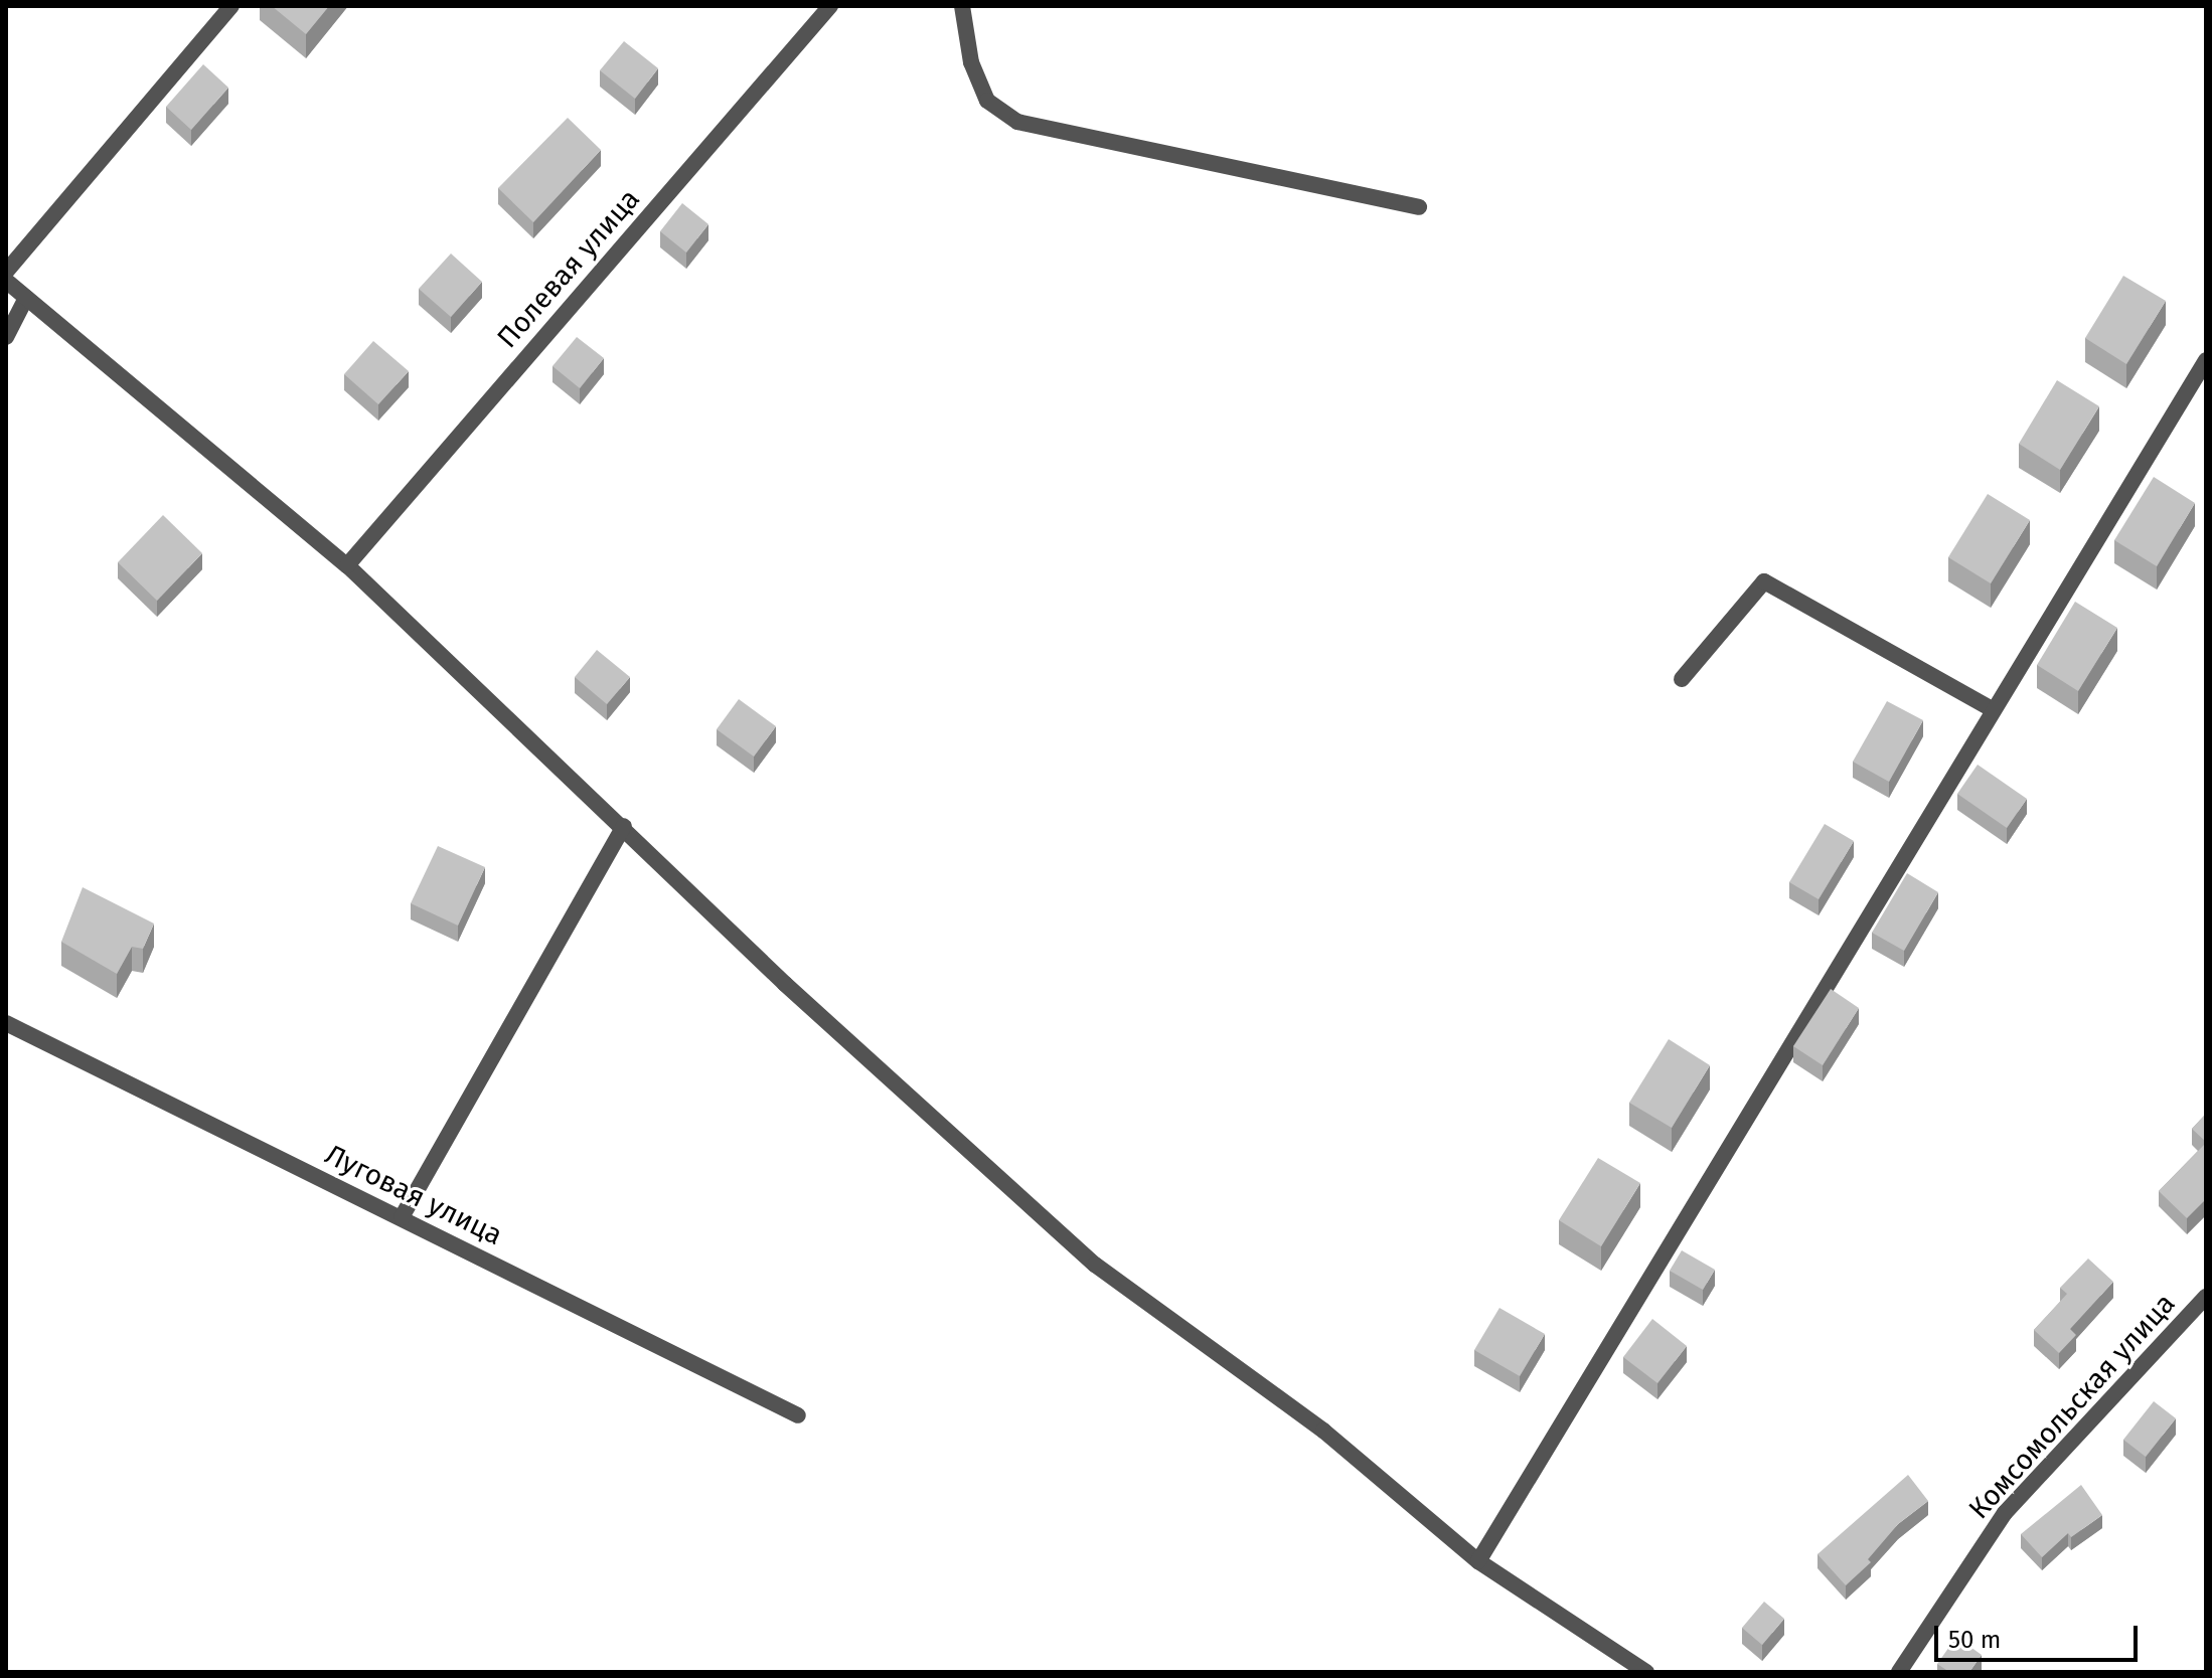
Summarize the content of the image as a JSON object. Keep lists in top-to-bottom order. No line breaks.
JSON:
{"streets":{"street":["Полевая улица","Луговая улица","Комсомольская улица"]},"scale_bar":"50 m"}
